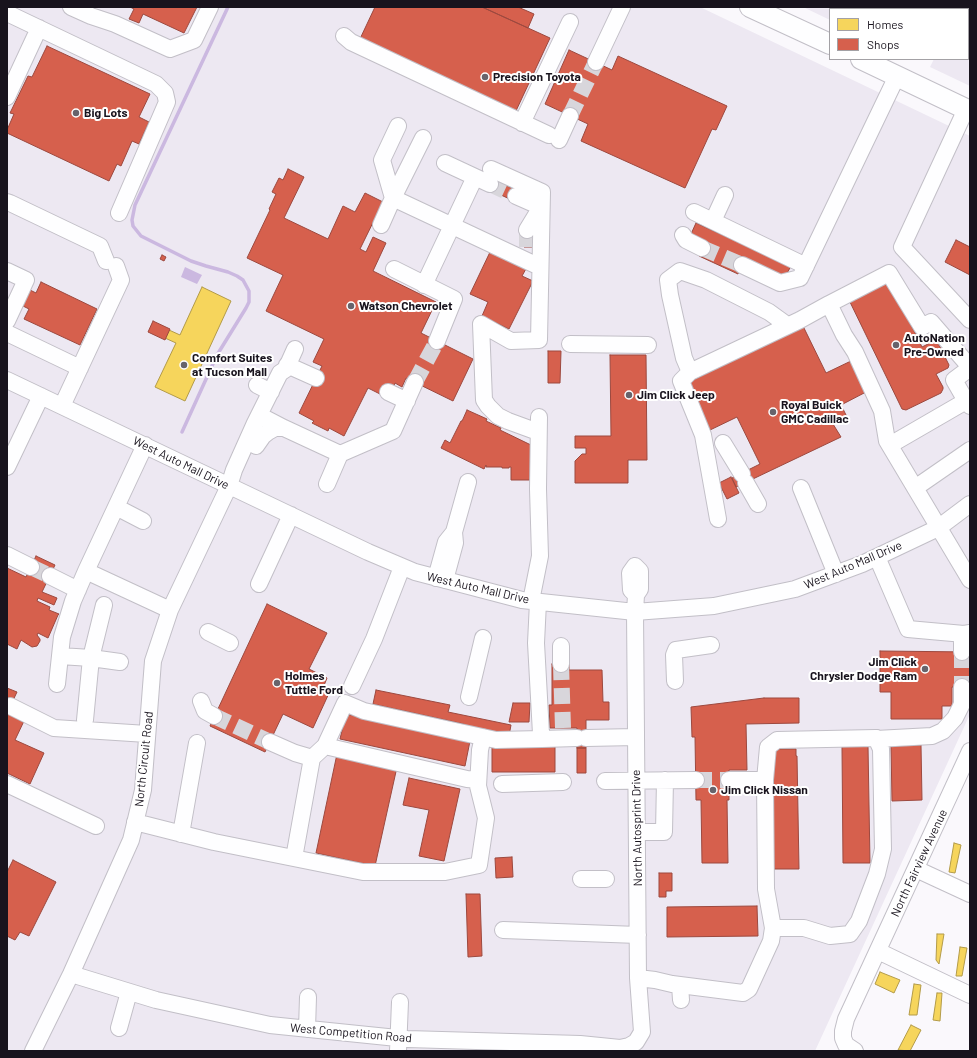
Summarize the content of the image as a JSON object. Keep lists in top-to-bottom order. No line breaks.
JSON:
{"streets":{"street":["West Auto Mall Drive","North Circuit Road","North Autosprint Drive","North Fairview Avenue","West Competition Road"]},"crossings":[["West Auto Mall Drive","North Circuit Road"],["West Auto Mall Drive","North Autosprint Drive"],["North Circuit Road","West Competition Road"],["North Autosprint Drive","West Competition Road"]],"places":["Precision Toyota","Big Lots","Watson Chevrolet","AutoNation Pre-Owned","Comfort Suites at Tucson Mall","Jim Click Jeep","Royal Buick GMC Cadillac","Jim Click Chrysler Dodge Ram","Holmes Tuttle Ford","Jim Click Nissan"],"legend":["Homes","Shops"]}
